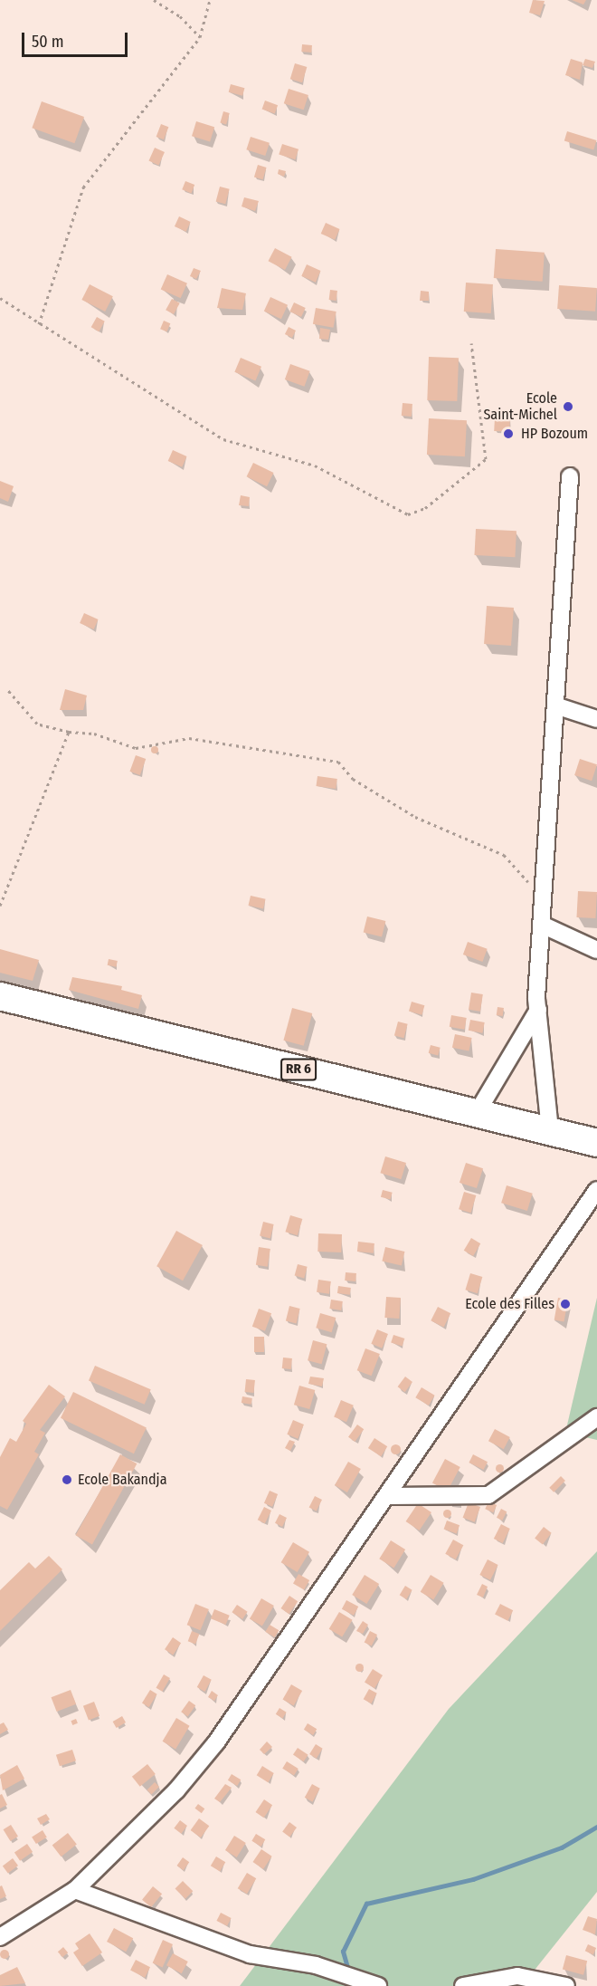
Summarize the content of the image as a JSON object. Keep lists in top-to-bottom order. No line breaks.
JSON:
{"streets":{"main road":["RR 6"]},"places":["Ecole Saint-Michel","HP Bozoum","Ecole des Filles","Ecole Bakandja"],"scale_bar":"50 m"}
